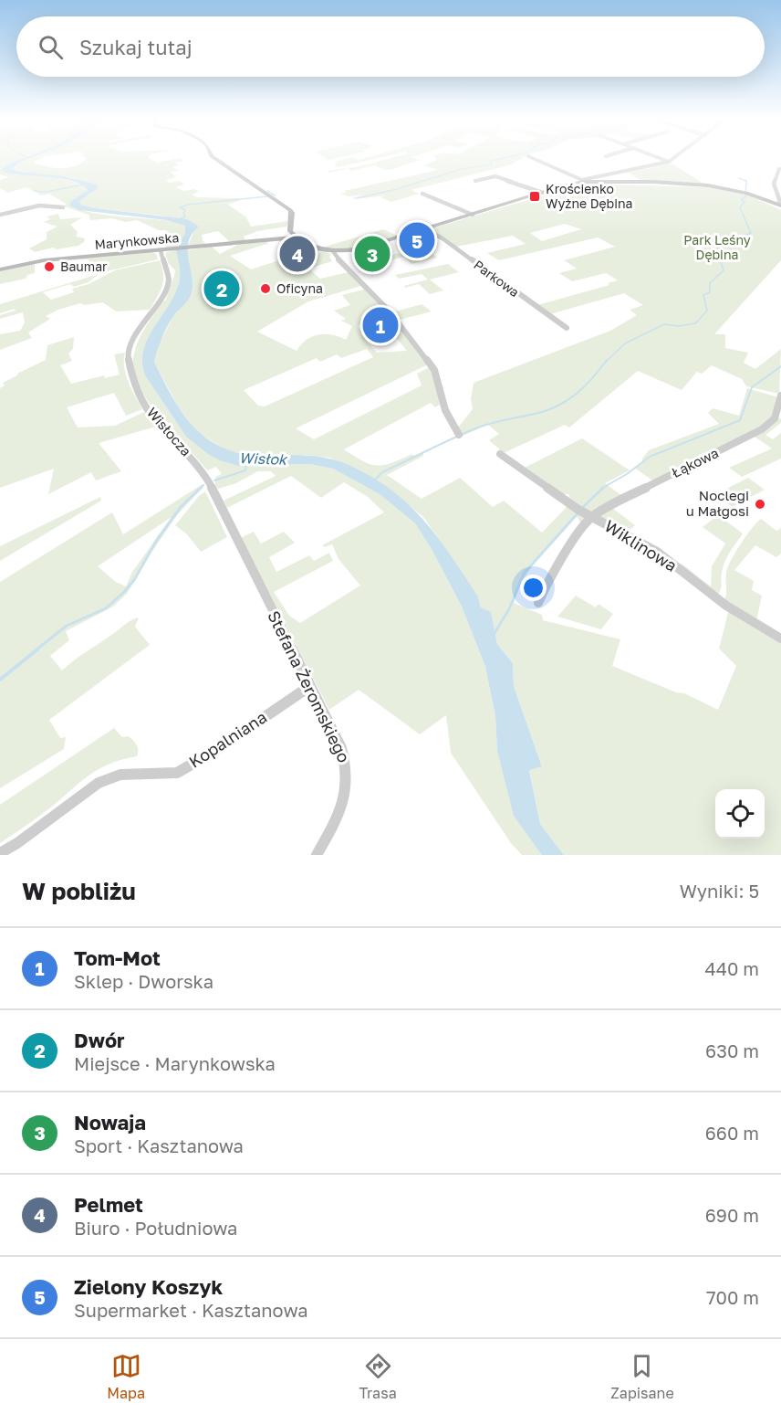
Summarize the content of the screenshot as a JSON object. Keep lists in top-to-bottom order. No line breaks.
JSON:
{"streets":{"street":["Marynkowska","Parkowa","Wisłocza","Łąkowa","Wiklinowa","Stefana Żeromskiego","Kopalniana"]},"crossings":[["Marynkowska","Wisłocza"],["Wisłocza","Stefana Żeromskiego"],["Łąkowa","Wiklinowa"],["Stefana Żeromskiego","Kopalniana"]],"water":["Wisłok"],"parks":["Park Leśny Dębina"],"places":{"transit":["Krościenko Wyżne Dębina"],"other":["Baumar","Oficyna","Noclegi u Małgosi"]},"page":{"search":"Szukaj tutaj","pins":["5","3","4","2","1"],"heading":["W pobliżu","Wyniki: 5"],"list":[{"mark":"1","name":"Tom-Mot","note":"Sklep · Dworska","value":"440 m"},{"mark":"2","name":"Dwór","note":"Miejsce · Marynkowska","value":"630 m"},{"mark":"3","name":"Nowaja","note":"Sport · Kasztanowa","value":"660 m"},{"mark":"4","name":"Pelmet","note":"Biuro · Południowa","value":"690 m"},{"mark":"5","name":"Zielony Koszyk","note":"Supermarket · Kasztanowa","value":"700 m"}],"nav":["Mapa","Trasa","Zapisane"]}}
